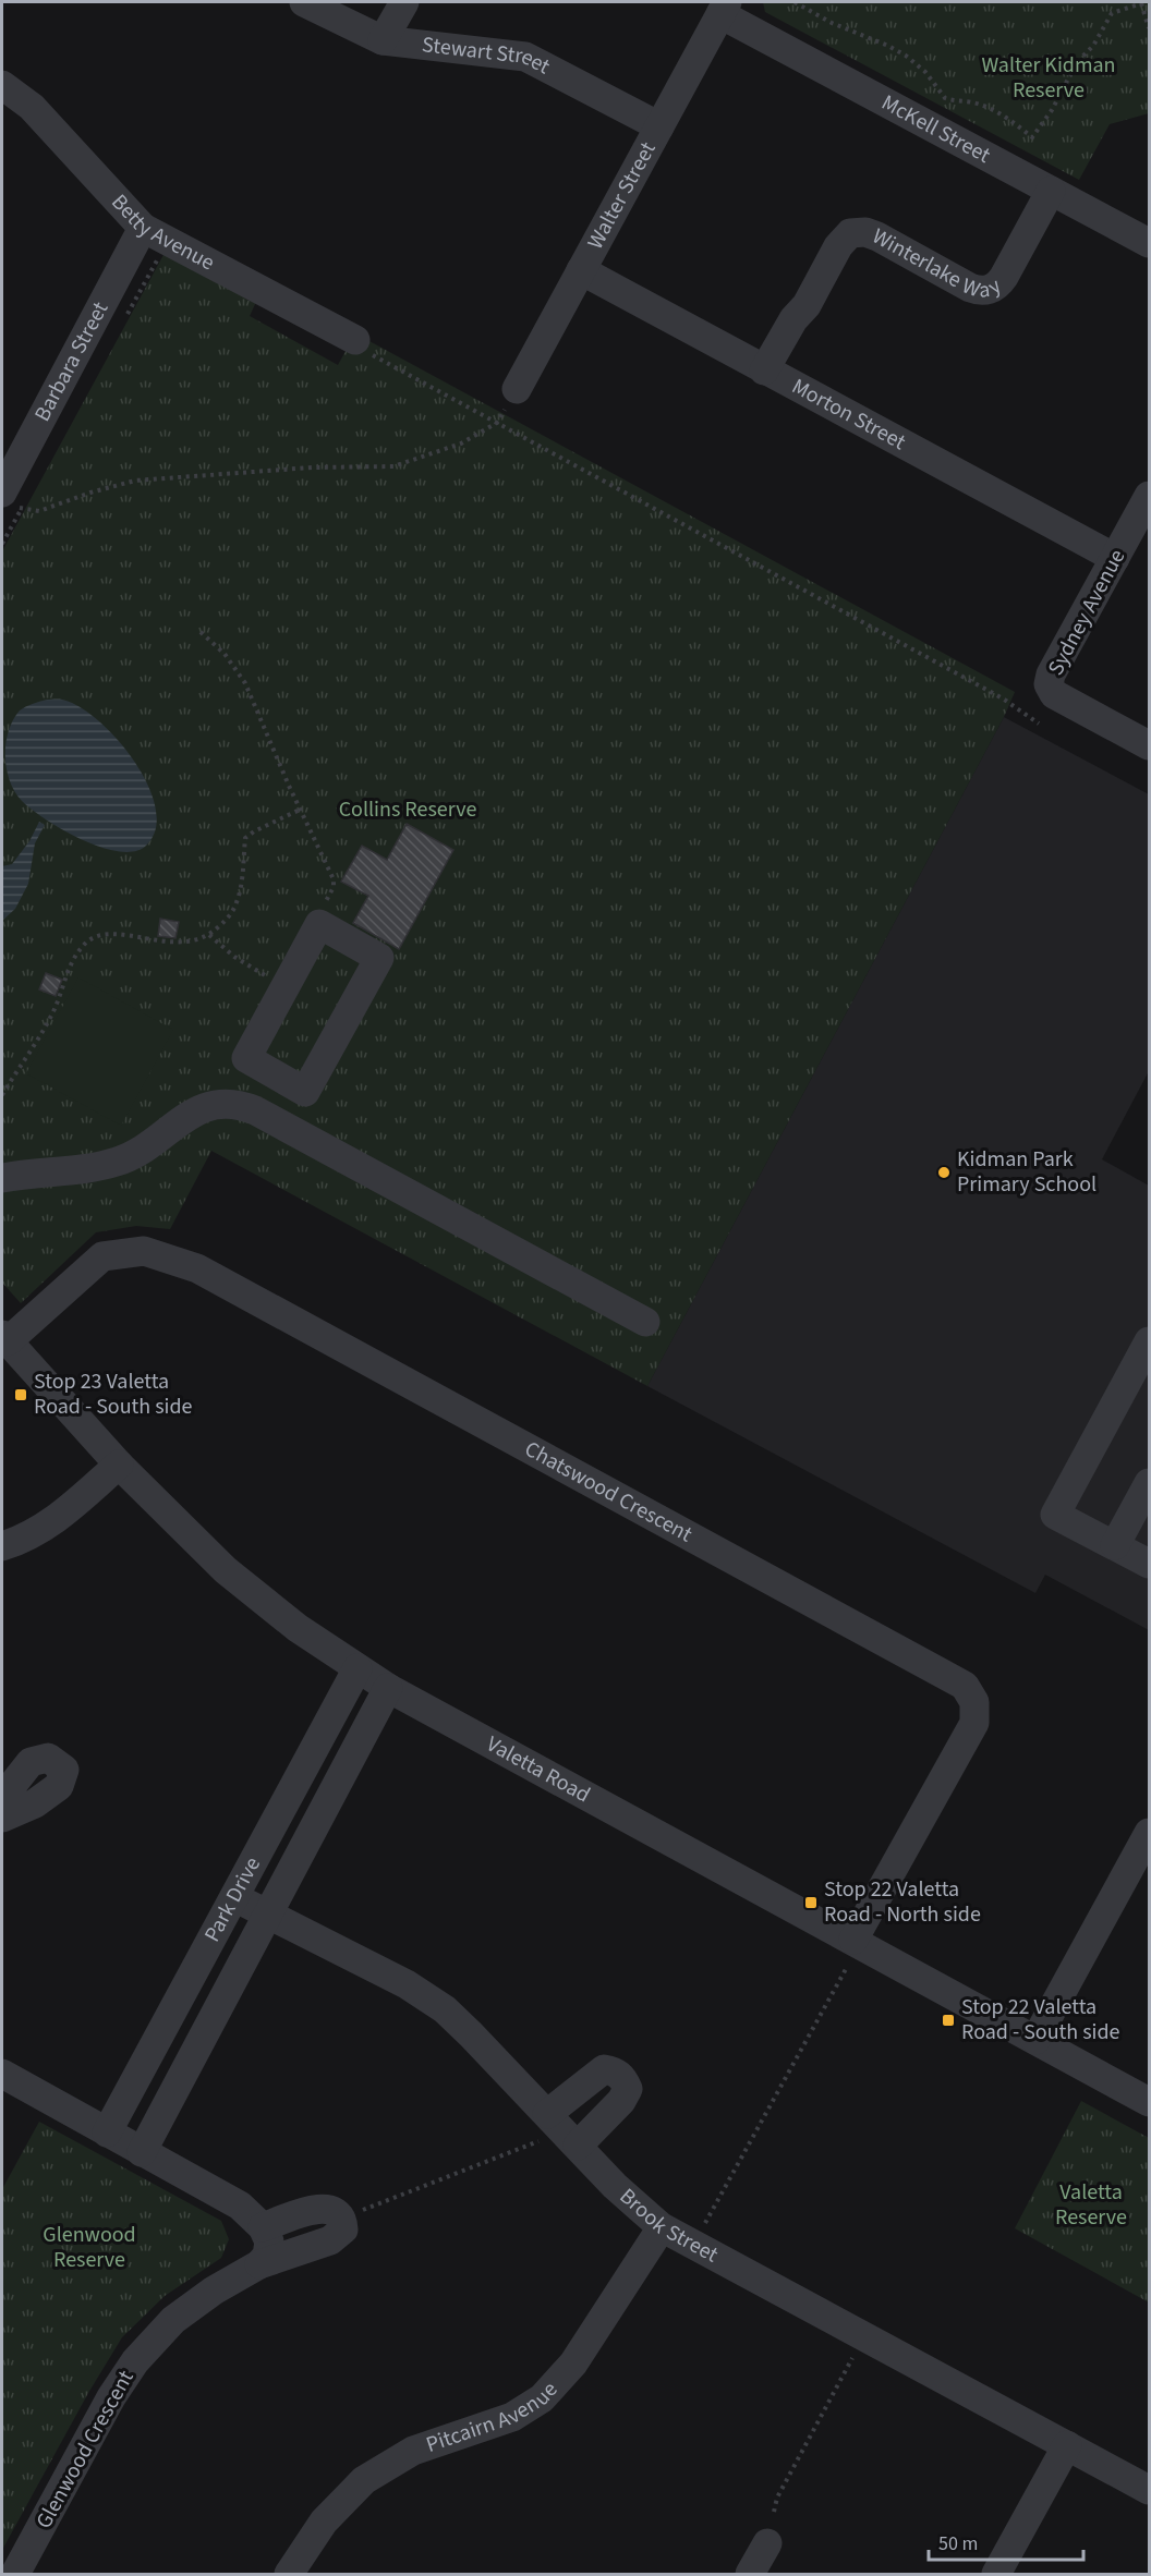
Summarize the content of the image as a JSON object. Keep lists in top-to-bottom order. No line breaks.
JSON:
{"streets":{"street":["Stewart Street","McKell Street","Walter Street","Betty Avenue","Winterlake Way","Barbara Street","Morton Street","Sydney Avenue","Chatswood Crescent","Valetta Road","Park Drive","Brook Street","Pitcairn Avenue","Glenwood Crescent"]},"crossings":[["Stewart Street","Walter Street"],["McKell Street","Walter Street"],["McKell Street","Winterlake Way"],["Walter Street","Morton Street"],["Betty Avenue","Barbara Street"],["Winterlake Way","Morton Street"],["Morton Street","Sydney Avenue"],["Chatswood Crescent","Valetta Road"],["Valetta Road","Park Drive"],["Park Drive","Brook Street"],["Brook Street","Pitcairn Avenue"]],"parks":["Walter Kidman Reserve","Collins Reserve","Valetta Reserve","Glenwood Reserve"],"places":{"other":["Kidman Park Primary School"],"transit":["Stop 23 Valetta Road - South side","Stop 22 Valetta Road - North side","Stop 22 Valetta Road - South side"]},"scale_bar":"50 m"}
